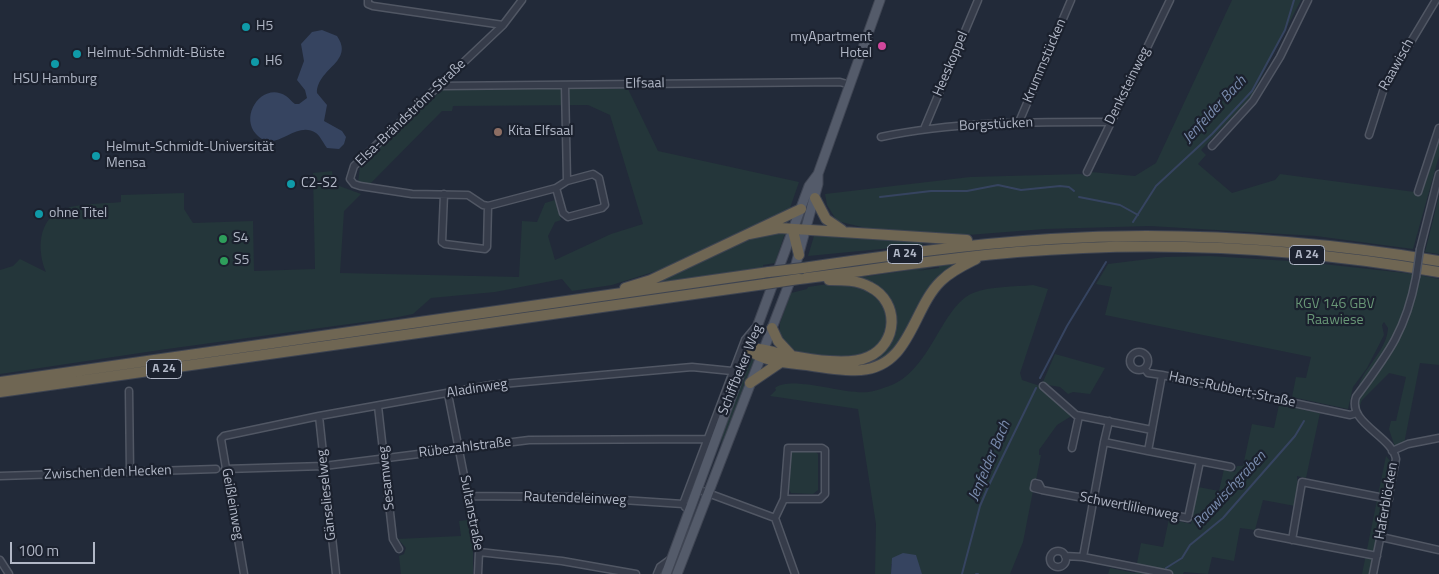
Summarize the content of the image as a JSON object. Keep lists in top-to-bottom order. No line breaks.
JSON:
{"streets":{"highway":["A 24"],"main road":["Schiffbeker Weg"],"street":["Krummstücken","Heeskoppel","Raawisch","Elfsaal","Denksteinweg","Elsa-Brändström-Straße","Borgstücken","Aladinweg","Hans-Rubbert-Straße","Rübezahlstraße","Zwischen den Hecken","Sesamweg","Gänselieselweg","Rautendeleinweg","Haferblöcken","Geißleinweg","Schwertlilienweg","Sultanstraße"]},"crossings":[["Krummstücken","Borgstücken"],["Heeskoppel","Borgstücken"],["Elfsaal","Elsa-Brändström-Straße"],["Elfsaal","Schiffbeker Weg"],["Denksteinweg","Borgstücken"],["Schiffbeker Weg","Aladinweg"],["Schiffbeker Weg","Rübezahlstraße"],["Schiffbeker Weg","Rautendeleinweg"],["Aladinweg","Sesamweg"],["Aladinweg","Gänselieselweg"],["Aladinweg","Geißleinweg"],["Aladinweg","Sultanstraße"],["Hans-Rubbert-Straße","Haferblöcken"],["Rübezahlstraße","Sesamweg"],["Rübezahlstraße","Gänselieselweg"],["Rübezahlstraße","Geißleinweg"],["Rübezahlstraße","Sultanstraße"],["Rautendeleinweg","Sultanstraße"]],"water":["Jenfelder Bach","Raawischgraben"],"parks":["KGV 146 GBV Raawiese"],"places":["H5","myApartment Hotel","Helmut-Schmidt-Büste","H6","HSU Hamburg","Kita Elfsaal","Helmut-Schmidt-Universität Mensa","C2-S2","ohne Titel","S4","S5"],"scale_bar":"100 m"}
